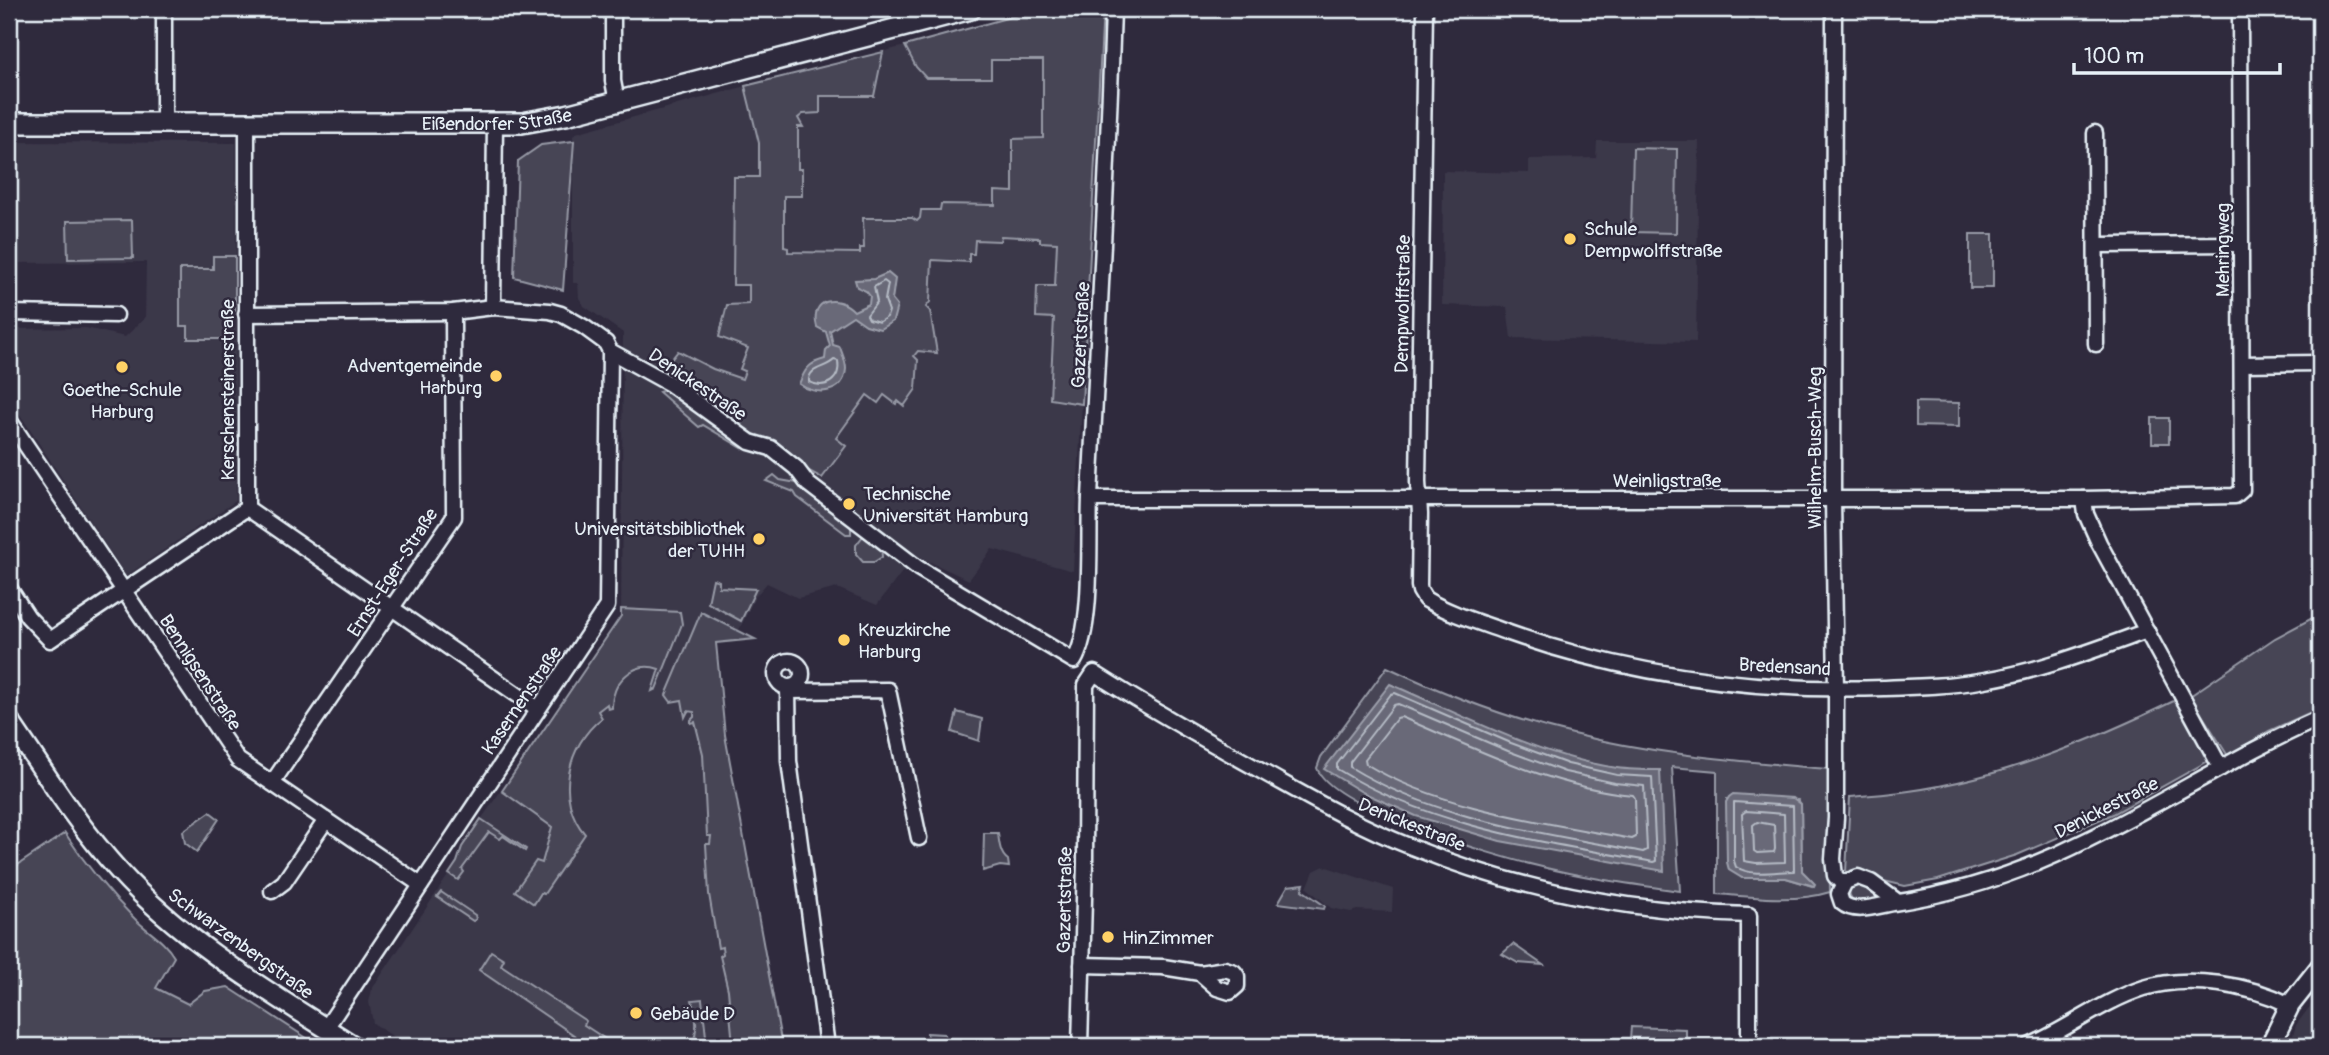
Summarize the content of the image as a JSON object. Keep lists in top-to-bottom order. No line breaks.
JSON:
{"streets":{"main road":["Eißendorfer Straße"],"street":["Mehringweg","Dempwolffstraße","Gazertstraße","Denickestraße","Kerschensteinerstraße","Wilhelm-Busch-Weg","Weinligstraße","Ernst-Eger-Straße","Bredensand","Bennigsenstraße","Kasernenstraße","Schwarzenbergstraße"]},"crossings":[["Eißendorfer Straße","Kerschensteinerstraße"],["Mehringweg","Weinligstraße"],["Dempwolffstraße","Weinligstraße"],["Dempwolffstraße","Bredensand"],["Gazertstraße","Denickestraße"],["Gazertstraße","Weinligstraße"],["Denickestraße","Kerschensteinerstraße"],["Denickestraße","Wilhelm-Busch-Weg"],["Denickestraße","Ernst-Eger-Straße"],["Denickestraße","Kasernenstraße"],["Kerschensteinerstraße","Bennigsenstraße"],["Wilhelm-Busch-Weg","Weinligstraße"],["Wilhelm-Busch-Weg","Bredensand"],["Ernst-Eger-Straße","Bennigsenstraße"],["Bennigsenstraße","Kasernenstraße"],["Kasernenstraße","Schwarzenbergstraße"]],"places":["Schule Dempwolffstraße","Goethe-Schule Harburg","Adventgemeinde Harburg","Technische Universität Hamburg","Universitätsbibliothek der TUHH","Kreuzkirche Harburg","HinZimmer","Gebäude D"],"scale_bar":"100 m"}
